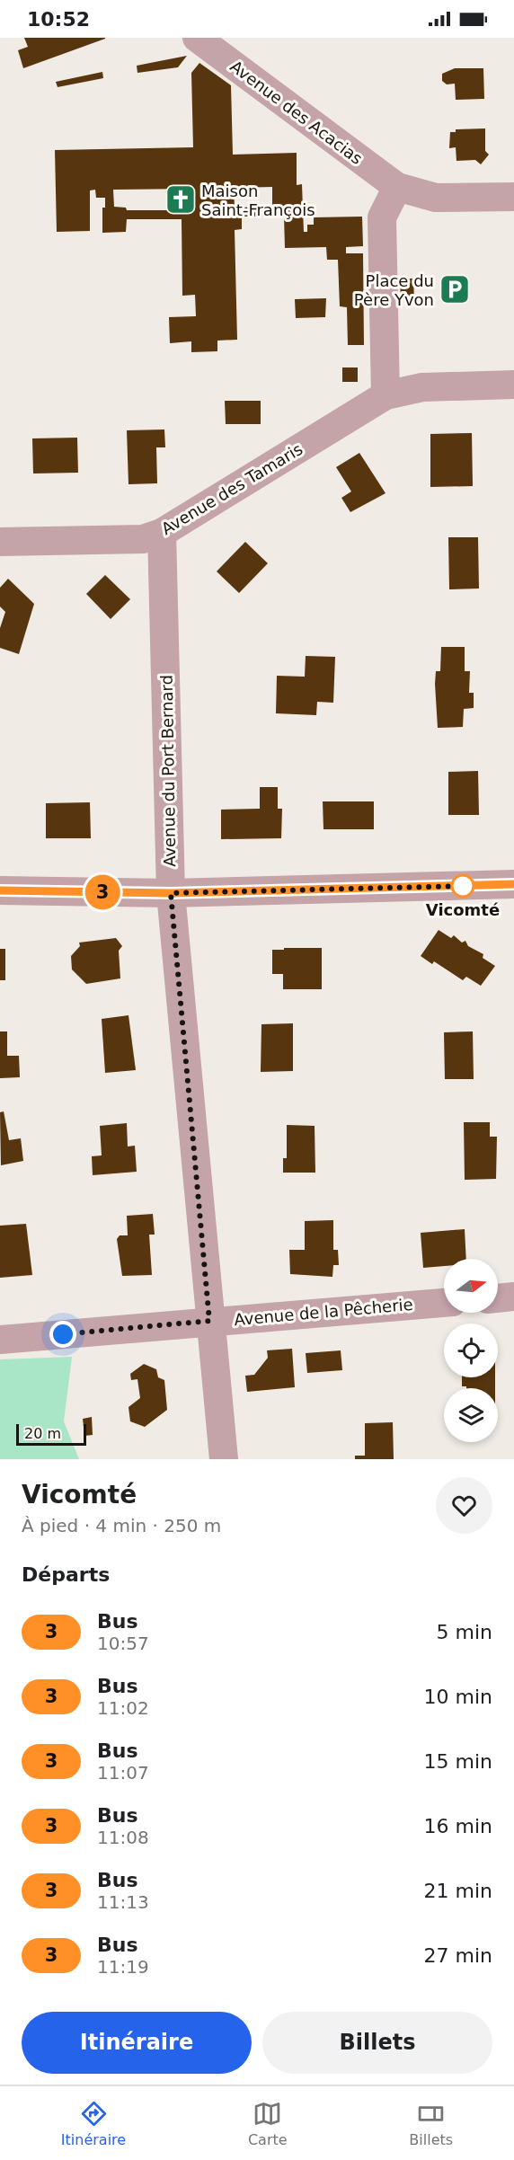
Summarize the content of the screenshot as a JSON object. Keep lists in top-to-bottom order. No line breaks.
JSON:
{"streets":{"street":["Avenue des Acacias","Avenue des Tamaris","Avenue du Port Bernard","Avenue de la Pêcherie"]},"crossings":[["Avenue des Tamaris","Avenue du Port Bernard"],["Avenue du Port Bernard","Avenue de la Pêcherie"]],"places":{"church":["Maison Saint-François"],"parking":["Place du Père Yvon"],"other":["Vicomté"]},"lines":["bus line 3"],"scale_bar":"20 m","north":"right","page":{"status":"10:52","on_map":"3","scale":"20 m","heading":[["Vicomté","À pied · 4 min · 250 m"],"Départs"],"list":[{"mark":"3","name":"Bus","note":"10:57","value":"5 min"},{"mark":"3","name":"Bus","note":"11:02","value":"10 min"},{"mark":"3","name":"Bus","note":"11:07","value":"15 min"},{"mark":"3","name":"Bus","note":"11:08","value":"16 min"},{"mark":"3","name":"Bus","note":"11:13","value":"21 min"},{"mark":"3","name":"Bus","note":"11:19","value":"27 min"}],"buttons":["Itinéraire","Billets"],"tabs":["Itinéraire","Carte","Billets"]}}
